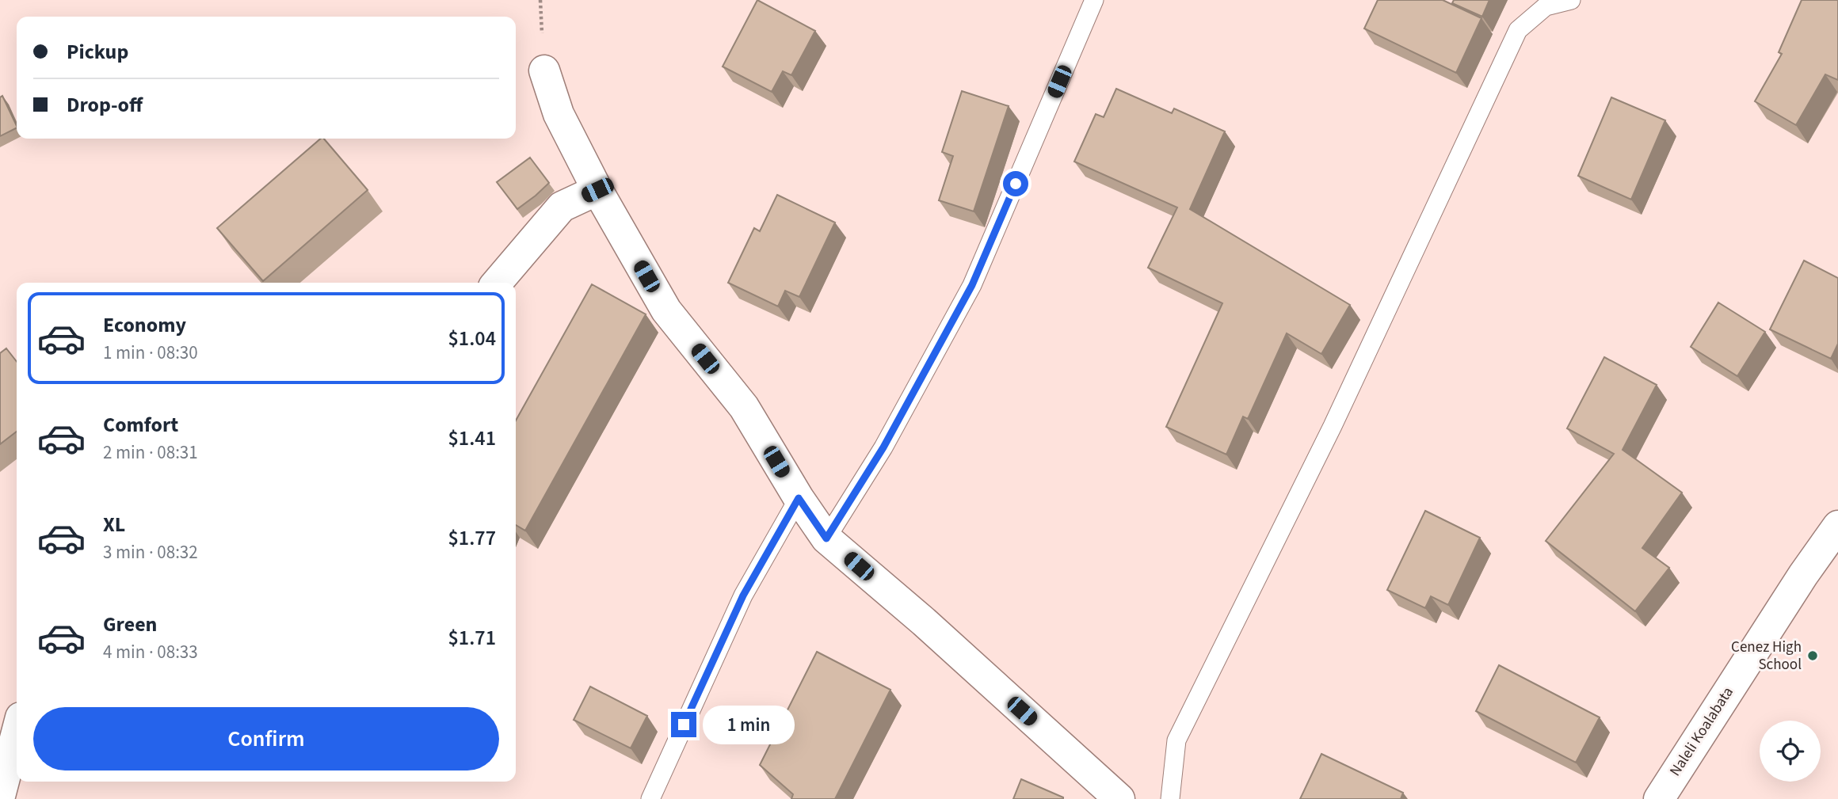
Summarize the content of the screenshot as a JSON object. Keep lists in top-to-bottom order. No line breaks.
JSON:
{"streets":{"street":["Naleli Koalabata"]},"places":["Cenez High School"],"page":{"banner":["Pickup","Drop-off"],"list":[{"name":"Economy","note":"1 min · 08:30","value":"$1.04"},{"name":"Comfort","note":"2 min · 08:31","value":"$1.41"},{"name":"XL","note":"3 min · 08:32","value":"$1.77"},{"name":"Green","note":"4 min · 08:33","value":"$1.71"}],"buttons":"Confirm","bubble":"1 min"}}
